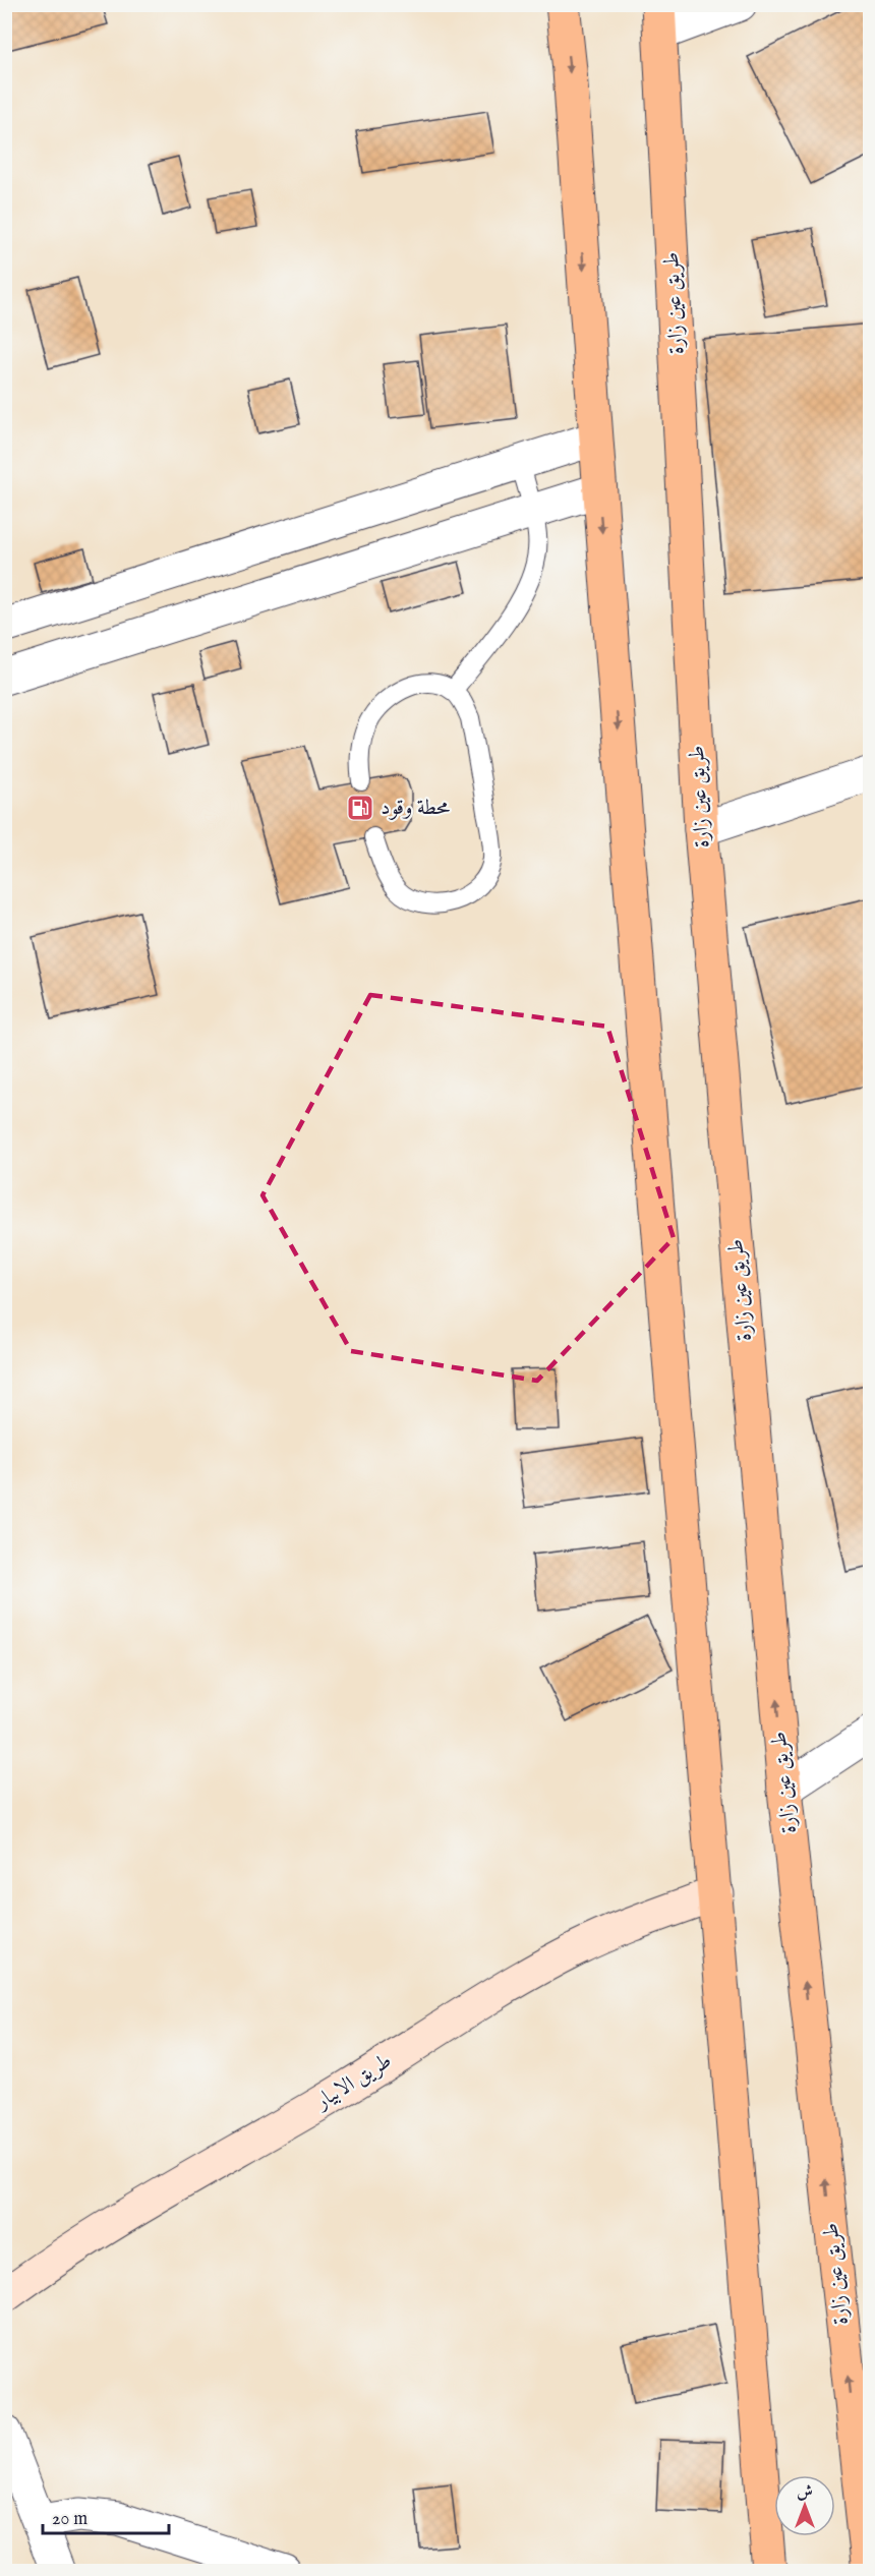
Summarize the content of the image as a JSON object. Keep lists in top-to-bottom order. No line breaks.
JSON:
{"streets":{"main road":["طريق عين زارة","طريق الابيار"]},"places":{"fuel station":["محطة وقود"]},"scale_bar":"20 m","north":"top"}
